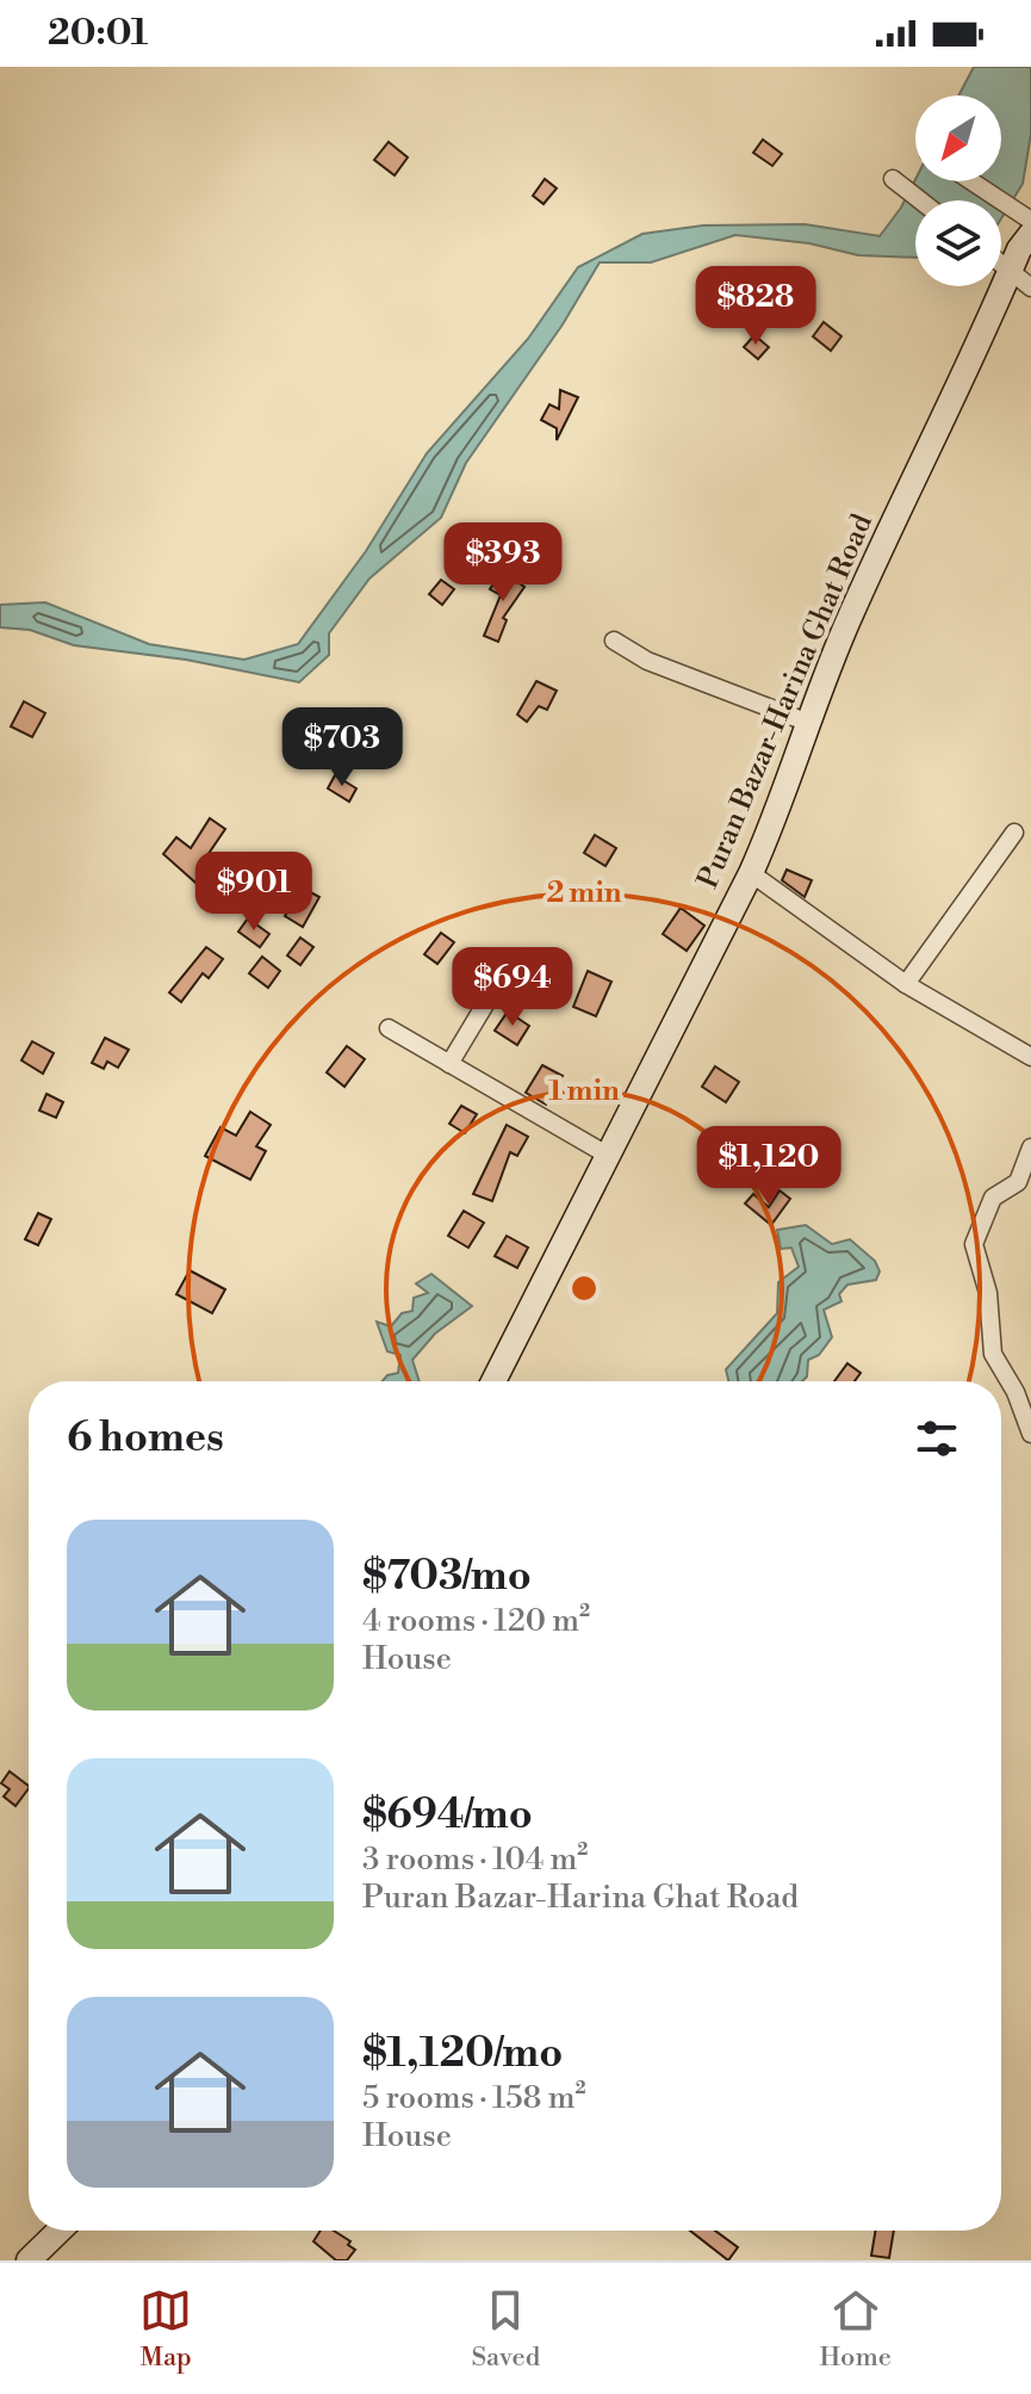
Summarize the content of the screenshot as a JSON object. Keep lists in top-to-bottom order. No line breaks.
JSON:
{"streets":{"main road":["Puran Bazar-Harina Ghat Road"]},"north":"bottom left","page":{"status":"20:01","price":["$828","$393","$703","$901","$694","$1,120"],"heading":"6 homes","list":[{"name":"$703/mo","note":"4 rooms · 120 m² · House"},{"name":"$694/mo","note":"3 rooms · 104 m² · Puran Bazar-Harina Ghat Road"},{"name":"$1,120/mo","note":"5 rooms · 158 m² · House"}],"tabs":["Map","Saved","Home"]},"rings":["2 min","1 min"]}
